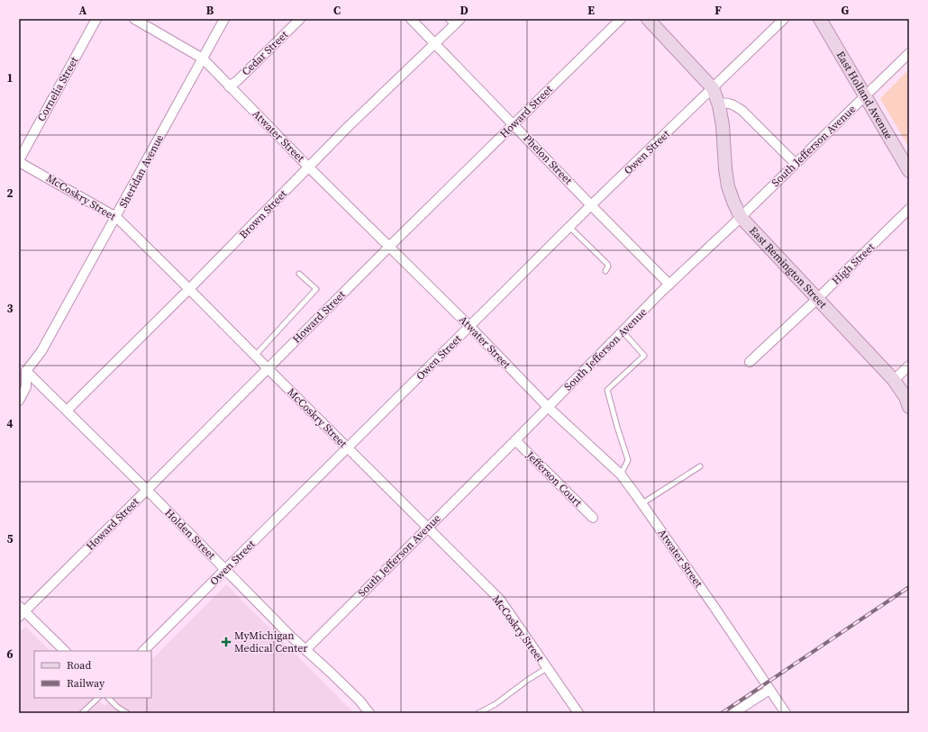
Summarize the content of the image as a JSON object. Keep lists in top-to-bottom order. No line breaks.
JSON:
{"streets":{"main road":["East Holland Avenue","East Remington Street"],"street":["Cedar Street","Cornelia Street","Howard Street","Atwater Street","South Jefferson Avenue","Owen Street","Phelon Street","Sheridan Avenue","McCoskry Street","Brown Street","High Street","Jefferson Court","Holden Street"]},"crossings":[["Cedar Street","Atwater Street"],["Cornelia Street","McCoskry Street"],["East Holland Avenue","South Jefferson Avenue"],["Howard Street","Atwater Street"],["Howard Street","Phelon Street"],["Howard Street","McCoskry Street"],["Howard Street","Holden Street"],["Atwater Street","South Jefferson Avenue"],["Atwater Street","Owen Street"],["Atwater Street","Sheridan Avenue"],["Atwater Street","Brown Street"],["South Jefferson Avenue","Phelon Street"],["South Jefferson Avenue","McCoskry Street"],["South Jefferson Avenue","East Remington Street"],["South Jefferson Avenue","Jefferson Court"],["South Jefferson Avenue","Holden Street"],["Owen Street","Phelon Street"],["Owen Street","McCoskry Street"],["Owen Street","East Remington Street"],["Owen Street","Holden Street"],["Phelon Street","Brown Street"],["Sheridan Avenue","McCoskry Street"],["Sheridan Avenue","Holden Street"],["McCoskry Street","Brown Street"],["Brown Street","Holden Street"],["High Street","East Remington Street"]],"places":{"health":["MyMichigan Medical Center"]},"legend":["Road","Railway"],"grid":{"columns":["A","B","C","D","E","F","G"],"rows":["1","2","3","4","5","6"]}}
